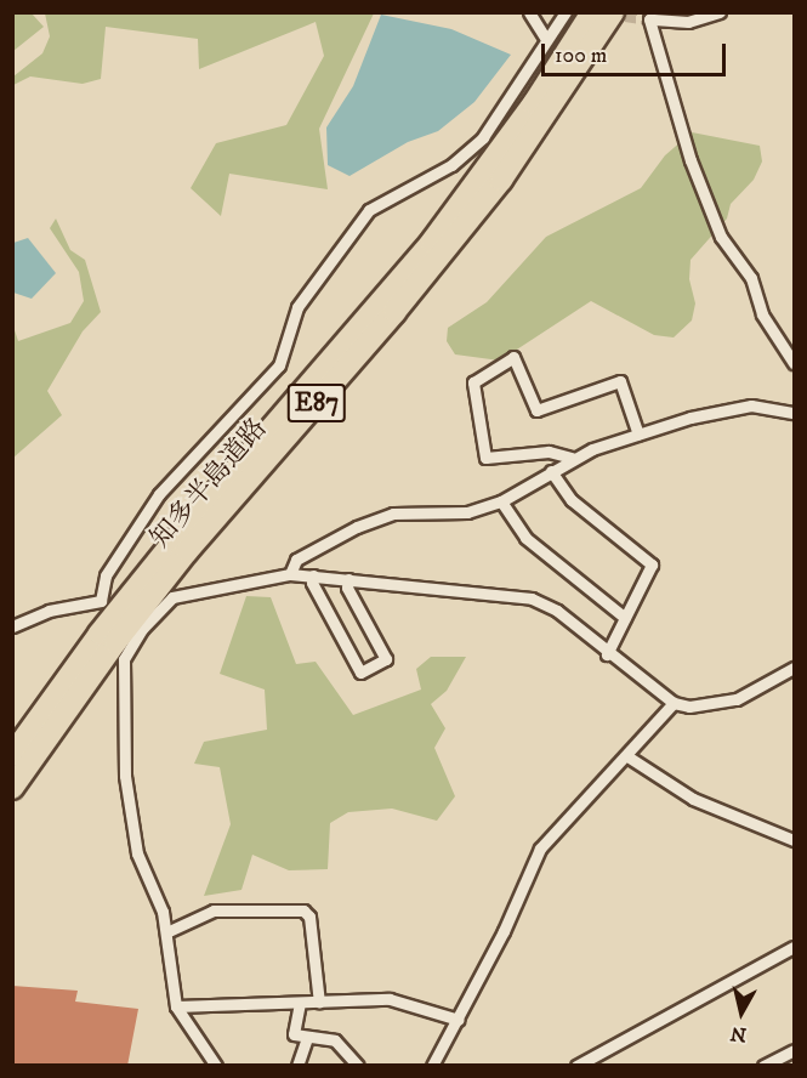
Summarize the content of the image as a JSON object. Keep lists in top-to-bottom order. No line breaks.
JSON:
{"streets":{"highway":["E87","知多半島道路"]},"scale_bar":"100 m","north":"bottom"}
